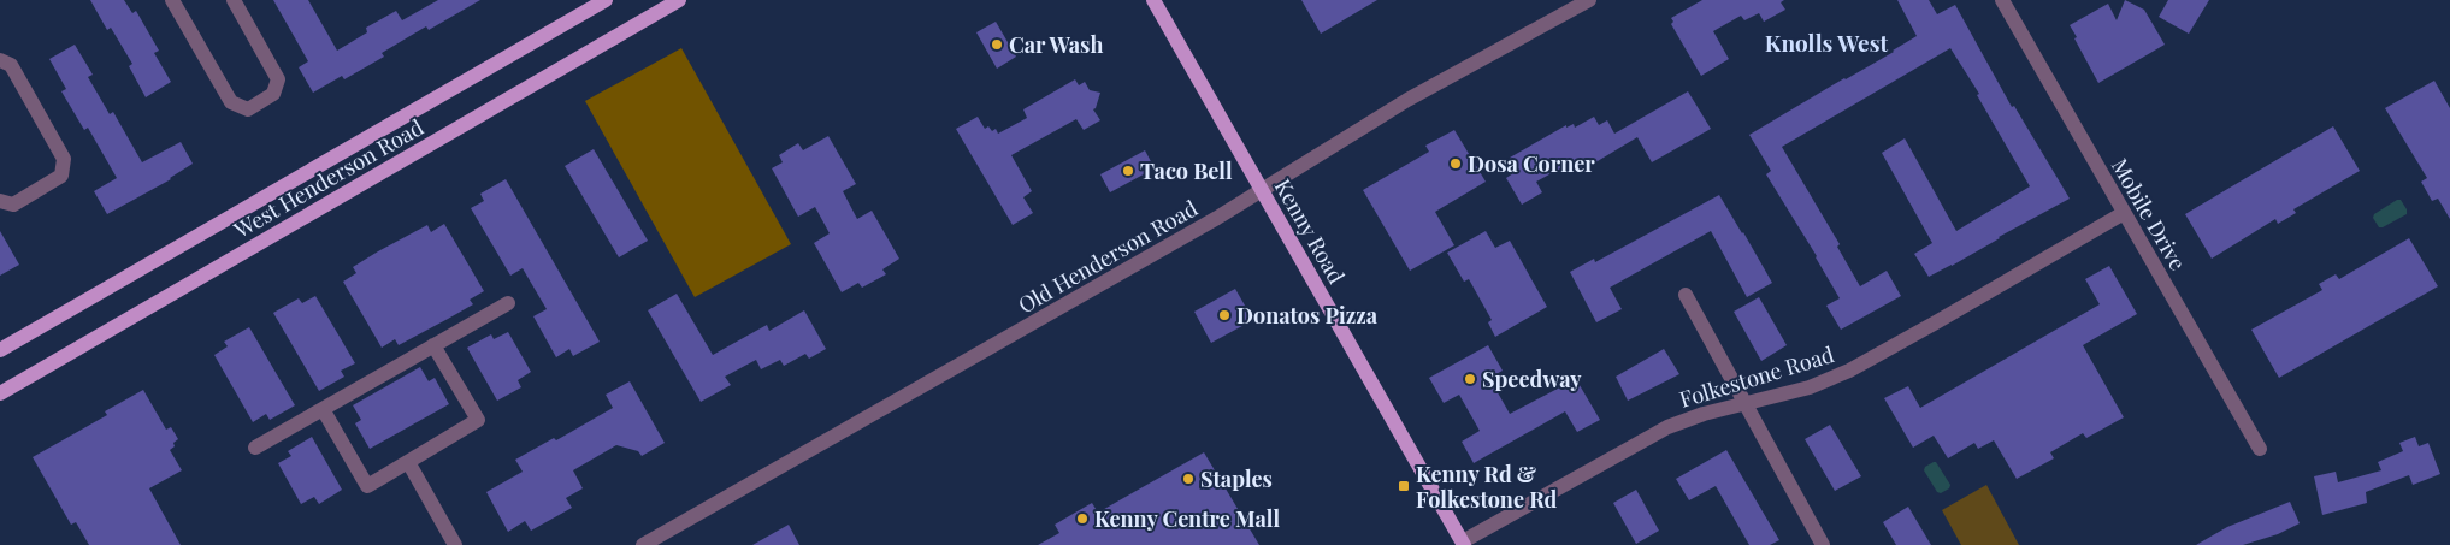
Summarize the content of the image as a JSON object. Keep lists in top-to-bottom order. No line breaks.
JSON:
{"streets":{"main road":["West Henderson Road","Kenny Road"],"street":["Mobile Drive","Old Henderson Road","Folkestone Road"]},"crossings":[["Mobile Drive","Folkestone Road"],["Kenny Road","Old Henderson Road"],["Kenny Road","Folkestone Road"]],"districts":["Knolls West"],"places":{"other":["Car Wash","Dosa Corner","Taco Bell","Donatos Pizza","Speedway","Staples","Kenny Centre Mall"],"transit":["Kenny Rd & Folkestone Rd"]}}
